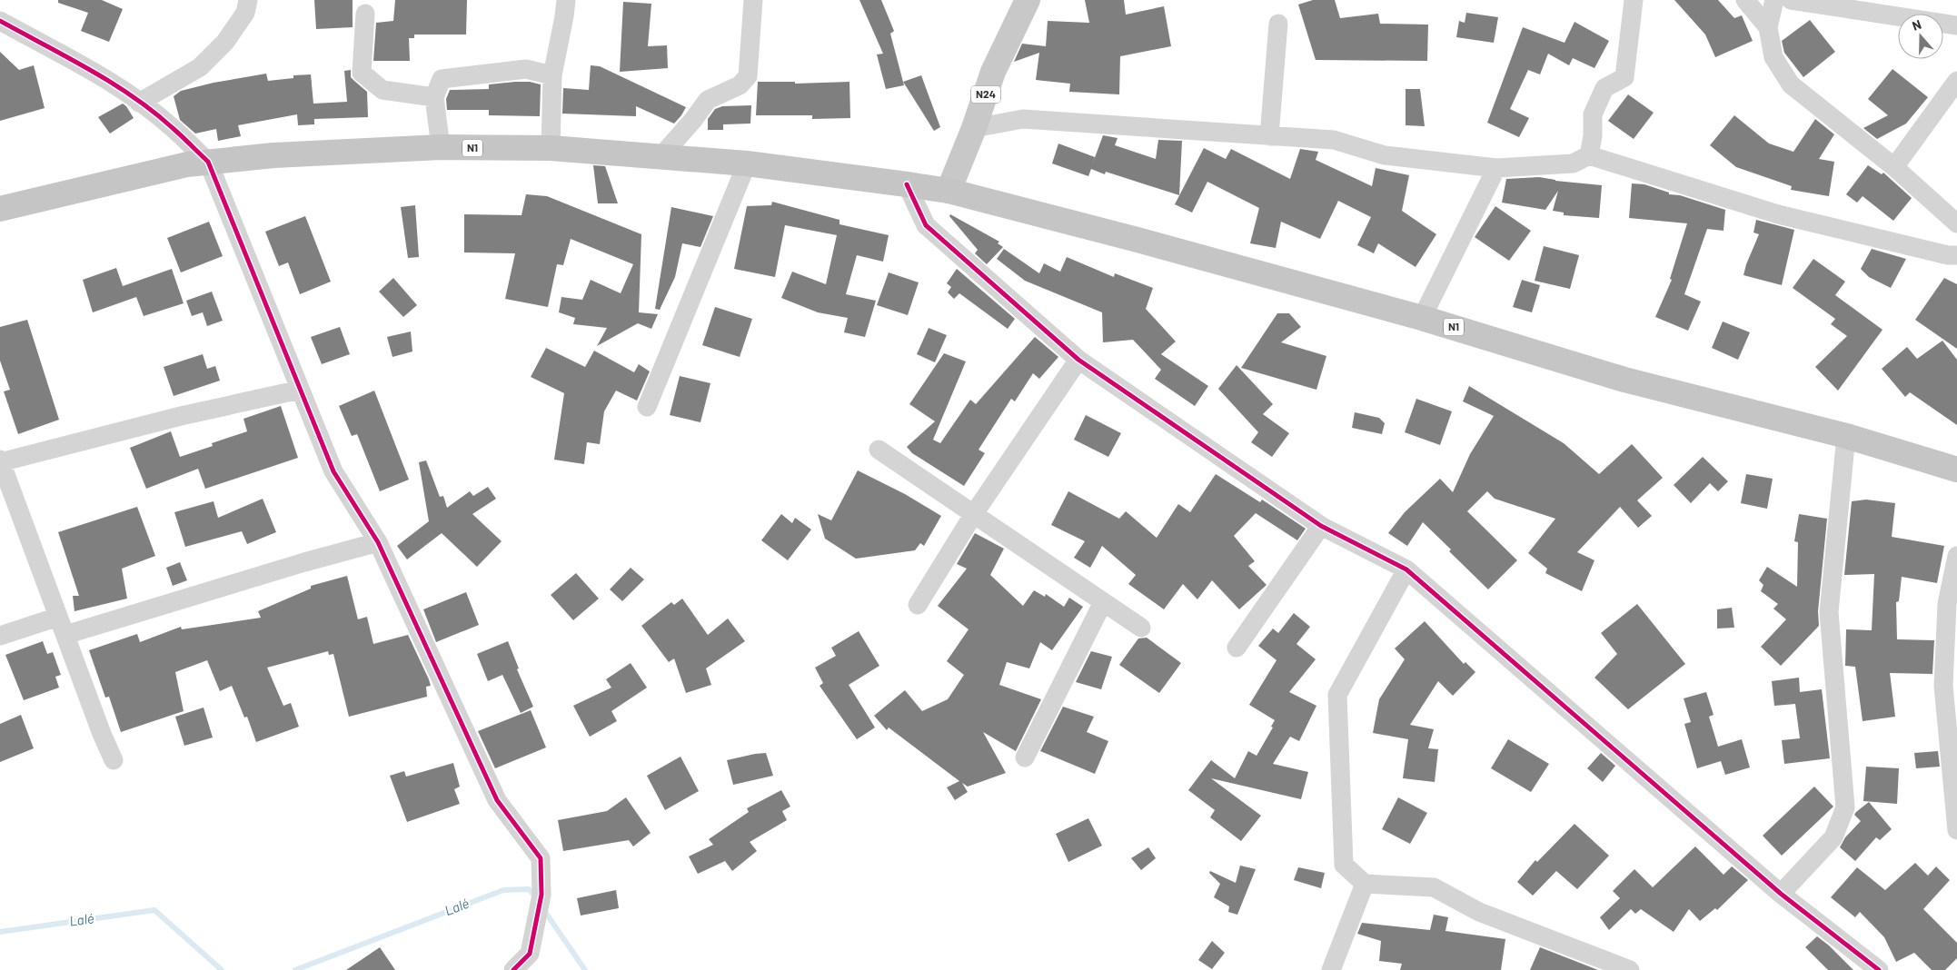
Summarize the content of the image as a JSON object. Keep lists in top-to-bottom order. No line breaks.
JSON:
{"streets":{"highway":["N1"],"main road":["N24"]},"crossings":[["N24","N1"]],"water":["Lalé"],"north":"top"}
